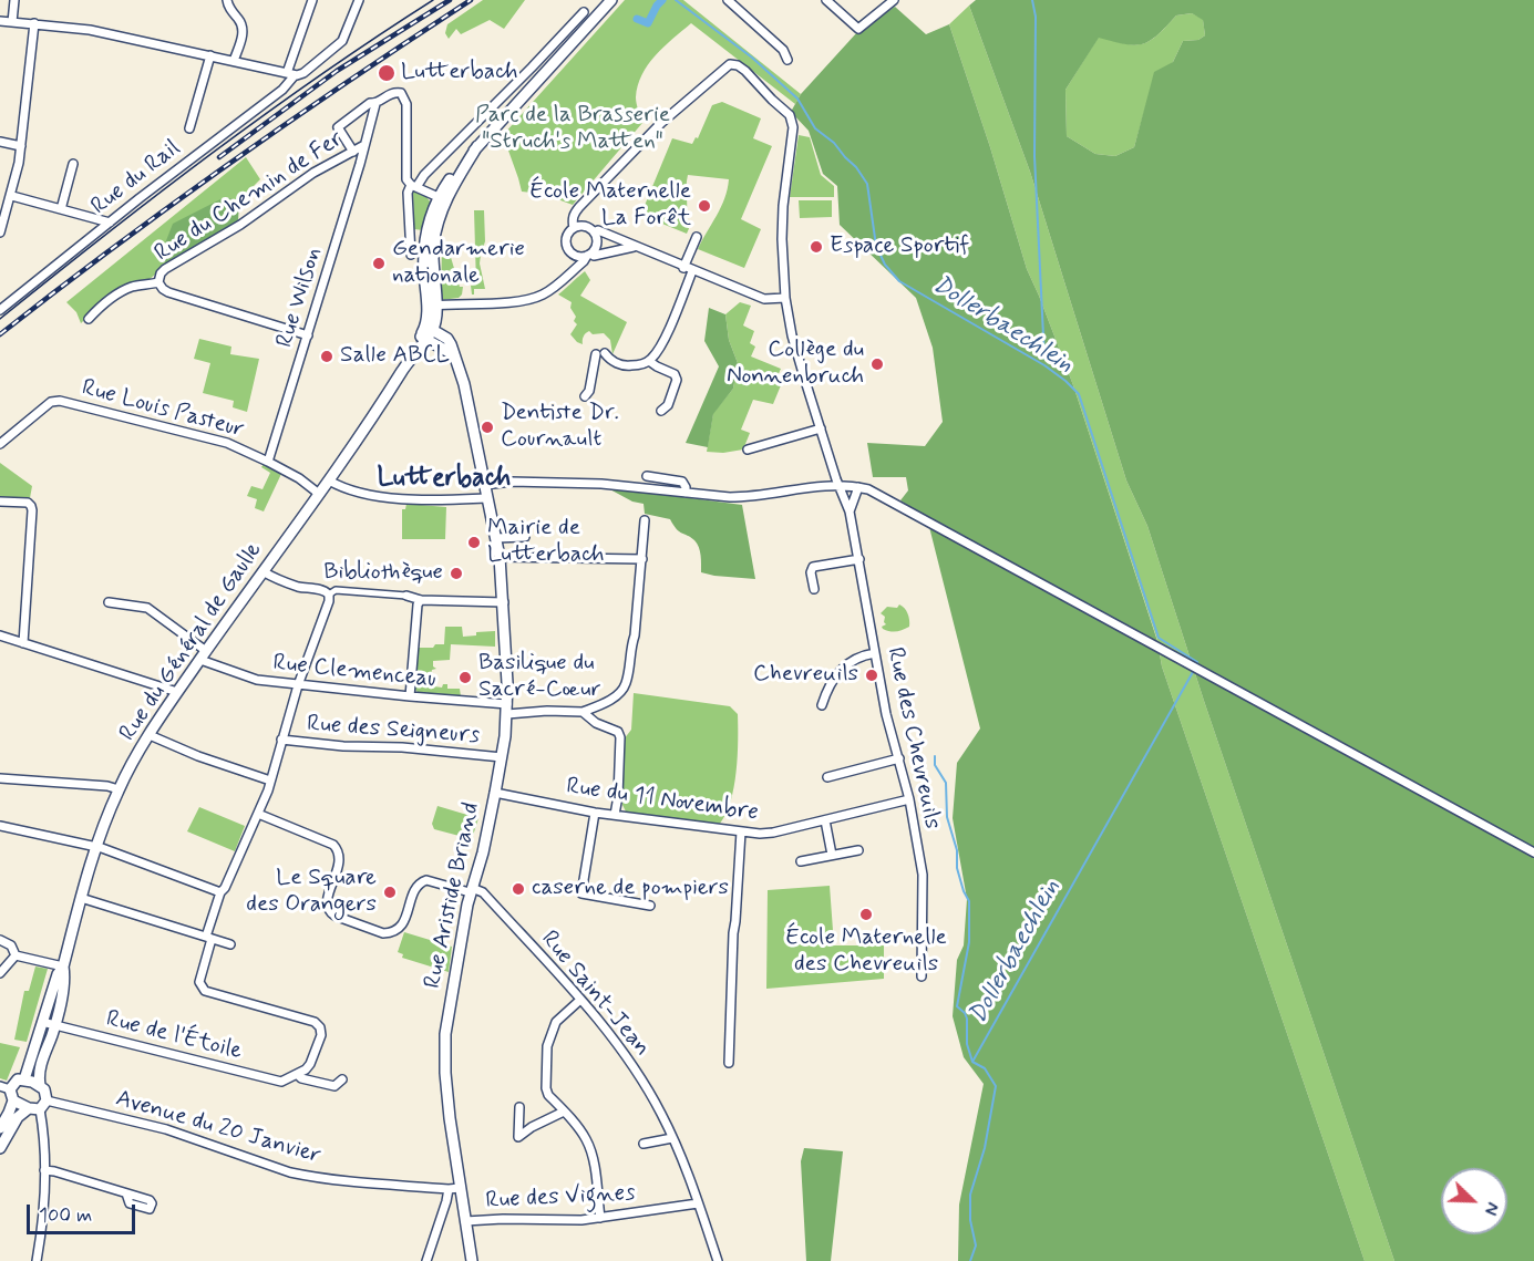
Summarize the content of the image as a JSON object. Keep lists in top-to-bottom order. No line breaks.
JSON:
{"streets":{"main road":["Rue du Général de Gaulle","Rue Aristide Briand"],"street":["Rue du Rail","Rue du Chemin de Fer","Rue Wilson","Rue Louis Pasteur","Rue Clemenceau","Rue des Seigneurs","Rue des Chevreuils","Rue du 11 Novembre","Rue Saint-Jean","Rue de l'Étoile","Avenue du 20 Janvier","Rue des Vignes"]},"crossings":[["Rue du Chemin de Fer","Rue Wilson"],["Rue Wilson","Rue Louis Pasteur"],["Rue Louis Pasteur","Rue du Général de Gaulle"],["Rue du Général de Gaulle","Rue Clemenceau"],["Rue du Général de Gaulle","Rue Aristide Briand"],["Rue du Général de Gaulle","Rue de l'Étoile"],["Rue Clemenceau","Rue Aristide Briand"],["Rue des Seigneurs","Rue Aristide Briand"],["Rue des Chevreuils","Rue du 11 Novembre"],["Rue du 11 Novembre","Rue Aristide Briand"],["Rue Aristide Briand","Rue Saint-Jean"],["Rue Aristide Briand","Avenue du 20 Janvier"],["Rue Aristide Briand","Rue des Vignes"],["Rue Saint-Jean","Rue des Vignes"]],"districts":["Lutterbach"],"water":["Dollerbaechlein"],"parks":["Parc de la Brasserie \"Struch's Matten\""],"places":["Lutterbach","École Maternelle La Forêt","Espace Sportif","Gendarmerie nationale","Salle ABCL","Collège du Nonnenbruch","Dentiste Dr. Cournault","Mairie de Lutterbach","Bibliothèque","Chevreuils","Basilique du Sacré-Cœur","caserne de pompiers","Le Square des Orangers","École Maternelle des Chevreuils"],"scale_bar":"100 m","north":"bottom right"}
